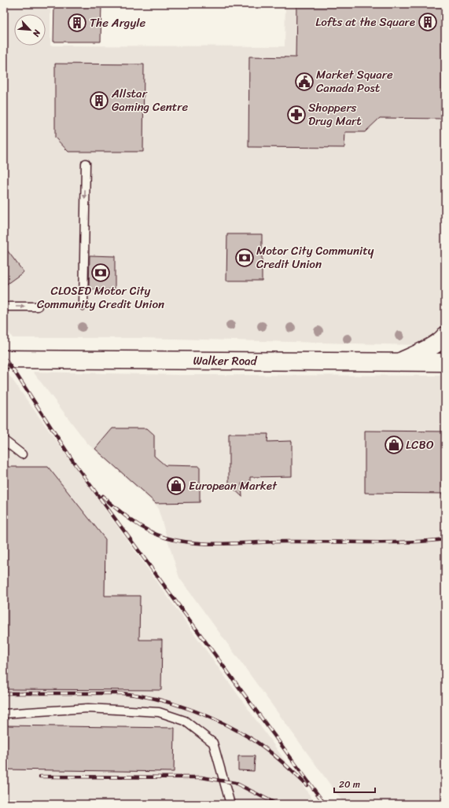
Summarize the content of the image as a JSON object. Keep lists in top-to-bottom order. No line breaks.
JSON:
{"streets":{"main road":["Walker Road"]},"places":{"building":["Lofts at the Square","The Argyle","Allstar Gaming Centre"],"public building":["Market Square Canada Post"],"pharmacy":["Shoppers Drug Mart"],"bank":["Motor City Community Credit Union","CLOSED Motor City Community Credit Union"],"shop":["LCBO","European Market"]},"scale_bar":"20 m","north":"bottom right"}
